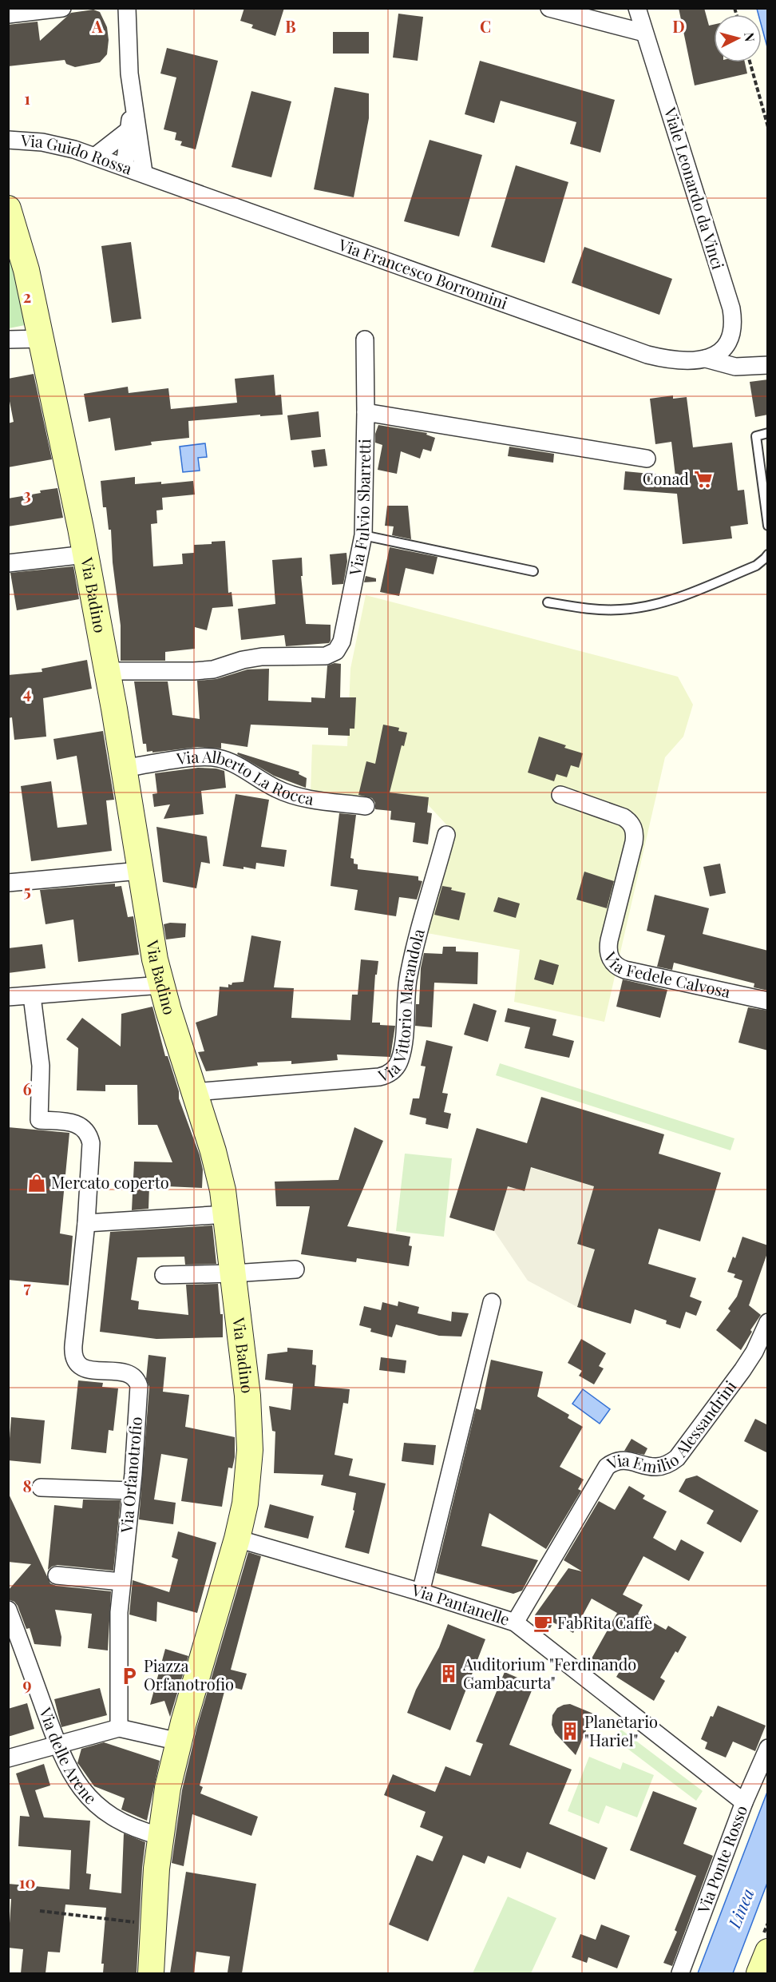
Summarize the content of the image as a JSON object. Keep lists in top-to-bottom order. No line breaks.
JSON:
{"streets":{"street":["Via Guido Rossa","Viale Leonardo da Vinci","Via Francesco Borromini","Via Fulvio Sbarretti","Via Badino","Via Alberto La Rocca","Via Fedele Calvosa","Via Vittorio Marandola","Via Emilio Alessandrini","Via Orfanotrofio","Via Pantanelle","Via delle Arene","Via Ponte Rosso"]},"crossings":[["Via Guido Rossa","Via Francesco Borromini"],["Viale Leonardo da Vinci","Via Francesco Borromini"],["Via Fulvio Sbarretti","Via Badino"],["Via Badino","Via Alberto La Rocca"],["Via Badino","Via Vittorio Marandola"],["Via Badino","Via Pantanelle"],["Via Badino","Via delle Arene"],["Via Emilio Alessandrini","Via Pantanelle"],["Via Pantanelle","Via Ponte Rosso"]],"water":["Linea"],"places":{"supermarket":["Conad"],"shop":["Mercato coperto"],"cafe":["FabRita Caffè"],"building":["Auditorium \"Ferdinando Gambacurta\"","Planetario \"Hariel\""],"parking":["Piazza Orfanotrofio"]},"north":"right","grid":{"columns":["A","B","C","D"],"rows":["1","2","3","4","5","6","7","8","9","10"]}}
